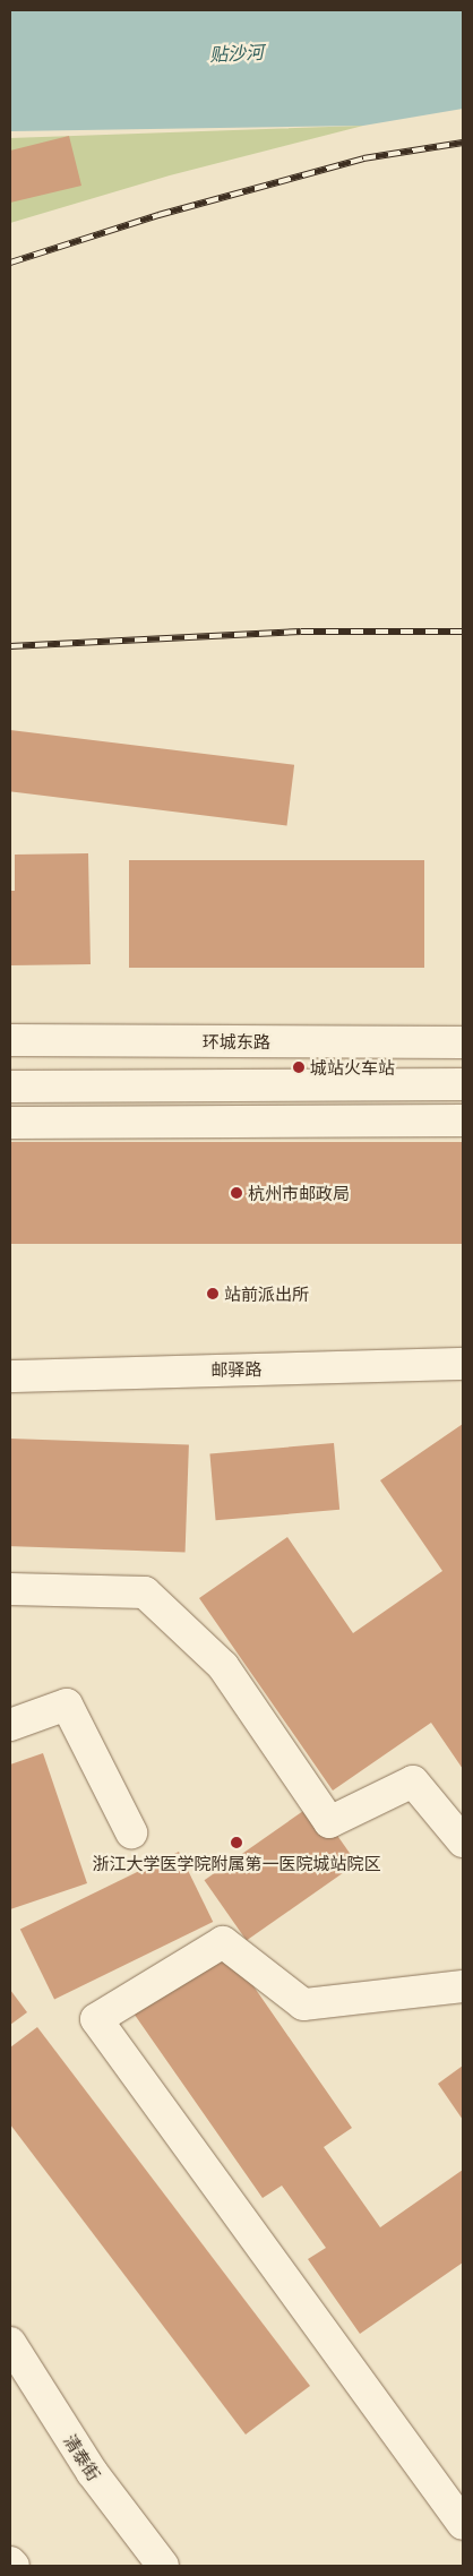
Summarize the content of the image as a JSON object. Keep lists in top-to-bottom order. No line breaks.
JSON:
{"streets":{"street":["环城东路","邮驿路","清泰街"]},"water":["贴沙河"],"places":["城站火车站","杭州市邮政局","站前派出所","浙江大学医学院附属第一医院城站院区"]}
